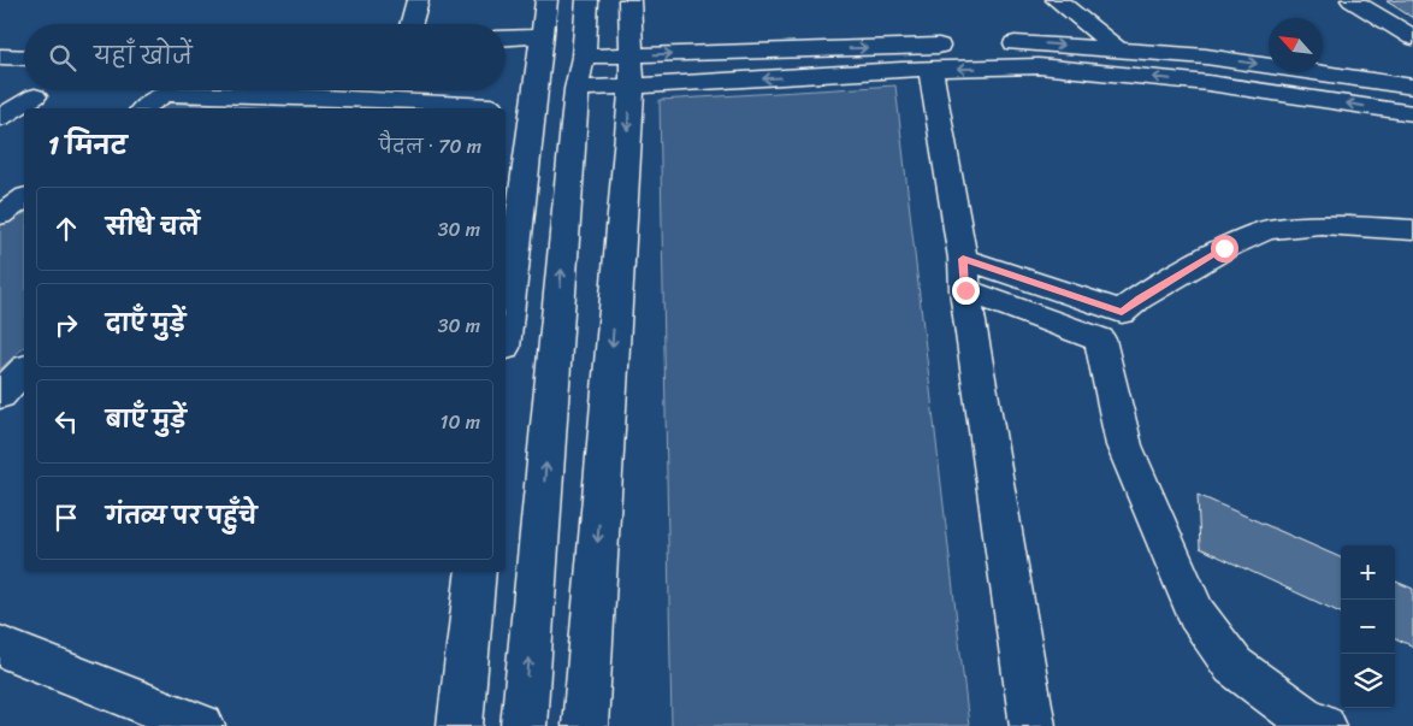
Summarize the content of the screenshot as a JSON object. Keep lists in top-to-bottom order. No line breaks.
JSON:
{"north":"top left","page":{"search":"यहाँ खोजें","heading":["1 मिनट","पैदल · 70 m"],"list":[["सीधे चलें","30 m"],["दाएँ मुड़ें","30 m"],["बाएँ मुड़ें","10 m"],"गंतव्य पर पहुँचे"],"map_buttons":["+","−"]}}
